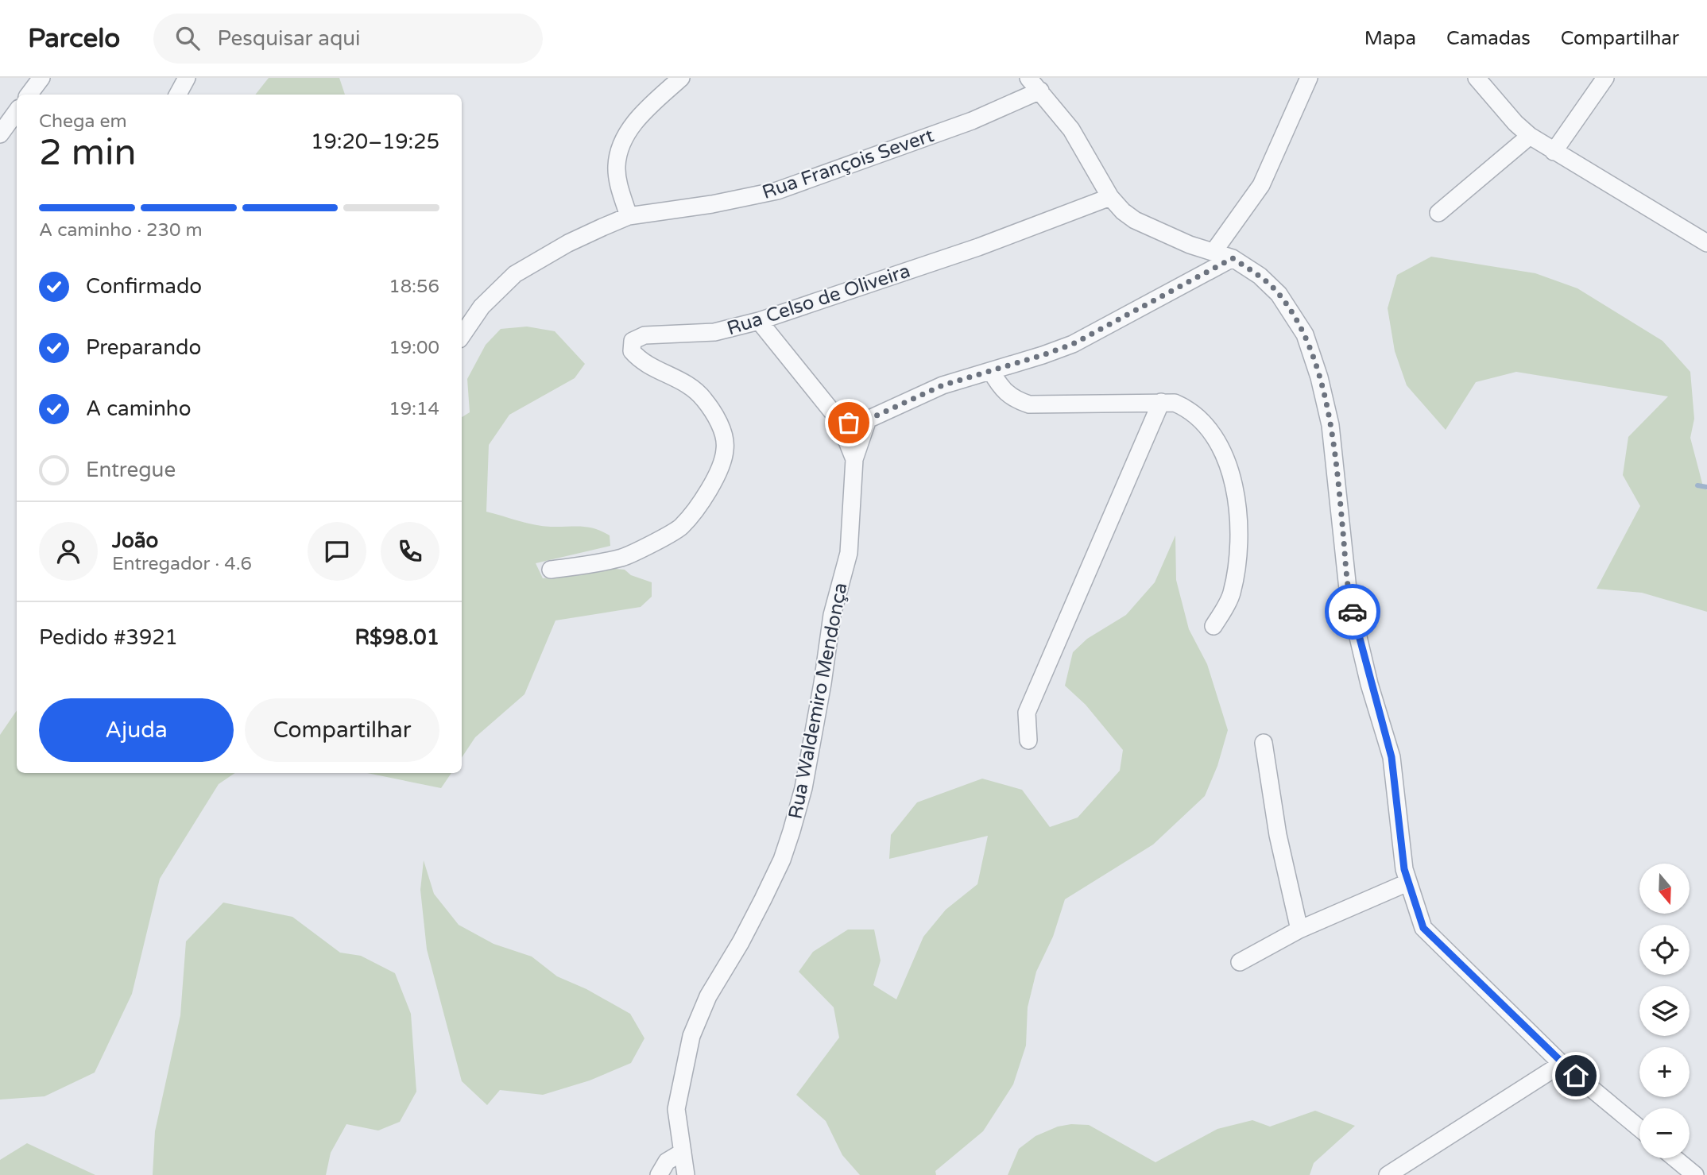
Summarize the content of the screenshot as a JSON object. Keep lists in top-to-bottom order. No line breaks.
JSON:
{"streets":{"street":["Rua François Severt","Rua Celso de Oliveira","Rua Waldemiro Mendonça"]},"crossings":[["Rua Celso de Oliveira","Rua Waldemiro Mendonça"]],"north":"bottom","page":{"header":"Parcelo","search":"Pesquisar aqui","nav":["Mapa","Camadas","Compartilhar"],"heading":["2 min","Chega em","19:20–19:25"],"panel":["João","Entregador · 4.6","Pedido #3921","R$98.01"],"bar":"A caminho · 230 m","list":[["Confirmado","18:56"],["Preparando","19:00"],["A caminho","19:14"],"Entregue"],"buttons":["Ajuda","Compartilhar"],"map_buttons":["+","−"]}}
